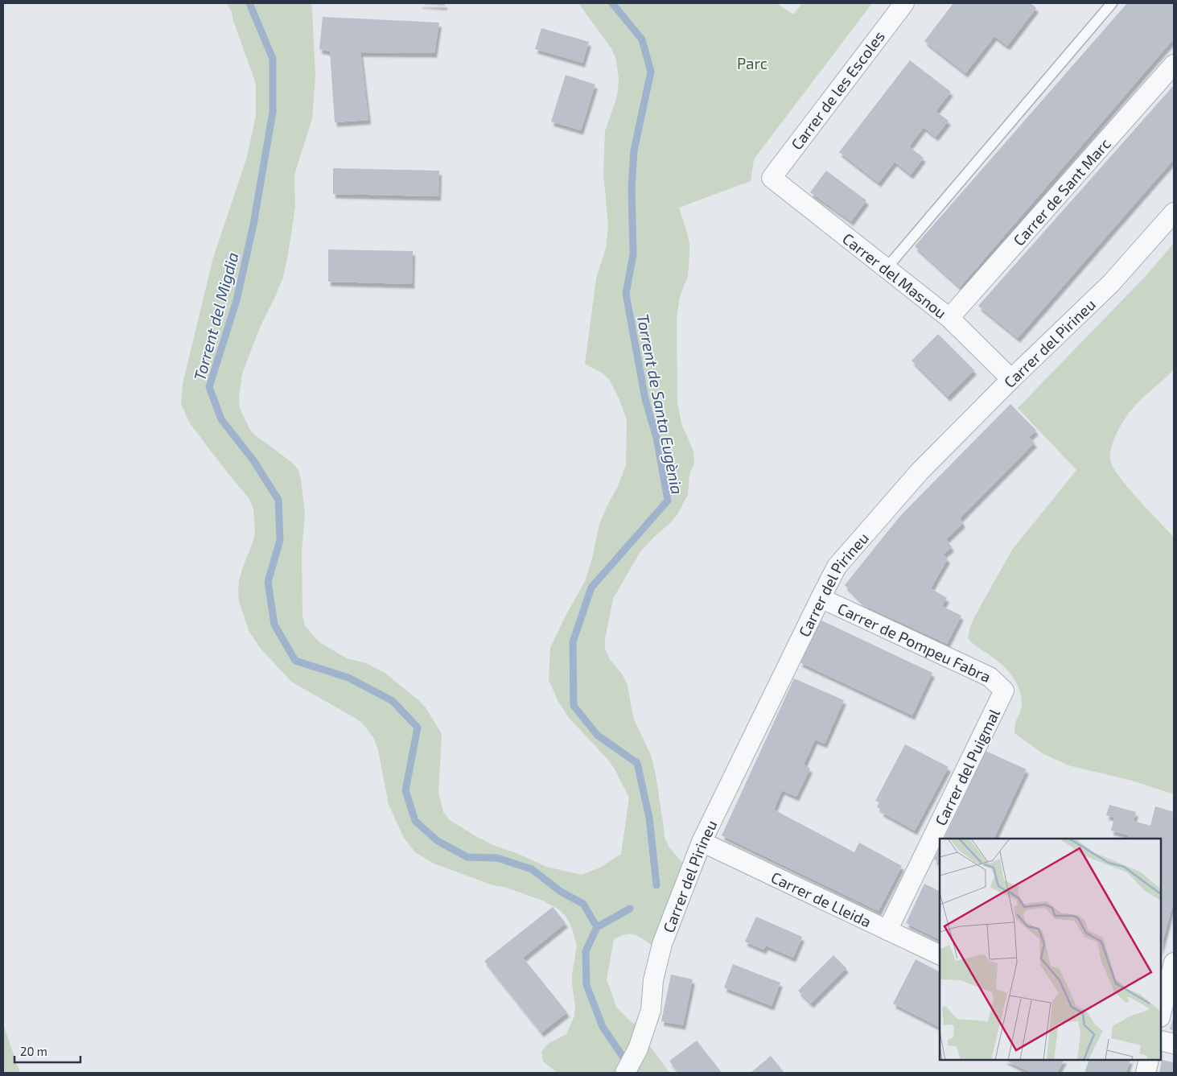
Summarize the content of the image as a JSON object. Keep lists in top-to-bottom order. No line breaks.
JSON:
{"streets":{"street":["Carrer de les Escoles","Carrer de Sant Marc","Carrer del Masnou","Carrer del Pirineu","Carrer de Pompeu Fabra","Carrer del Puigmal","Carrer de Lleida"]},"crossings":[["Carrer de les Escoles","Carrer del Masnou"],["Carrer de Sant Marc","Carrer del Masnou"],["Carrer del Masnou","Carrer del Pirineu"],["Carrer del Pirineu","Carrer de Pompeu Fabra"],["Carrer del Pirineu","Carrer de Lleida"],["Carrer de Pompeu Fabra","Carrer del Puigmal"],["Carrer del Puigmal","Carrer de Lleida"]],"water":["Torrent del Migdia","Torrent de Santa Eugènia"],"parks":["Parc"],"scale_bar":"20 m"}
